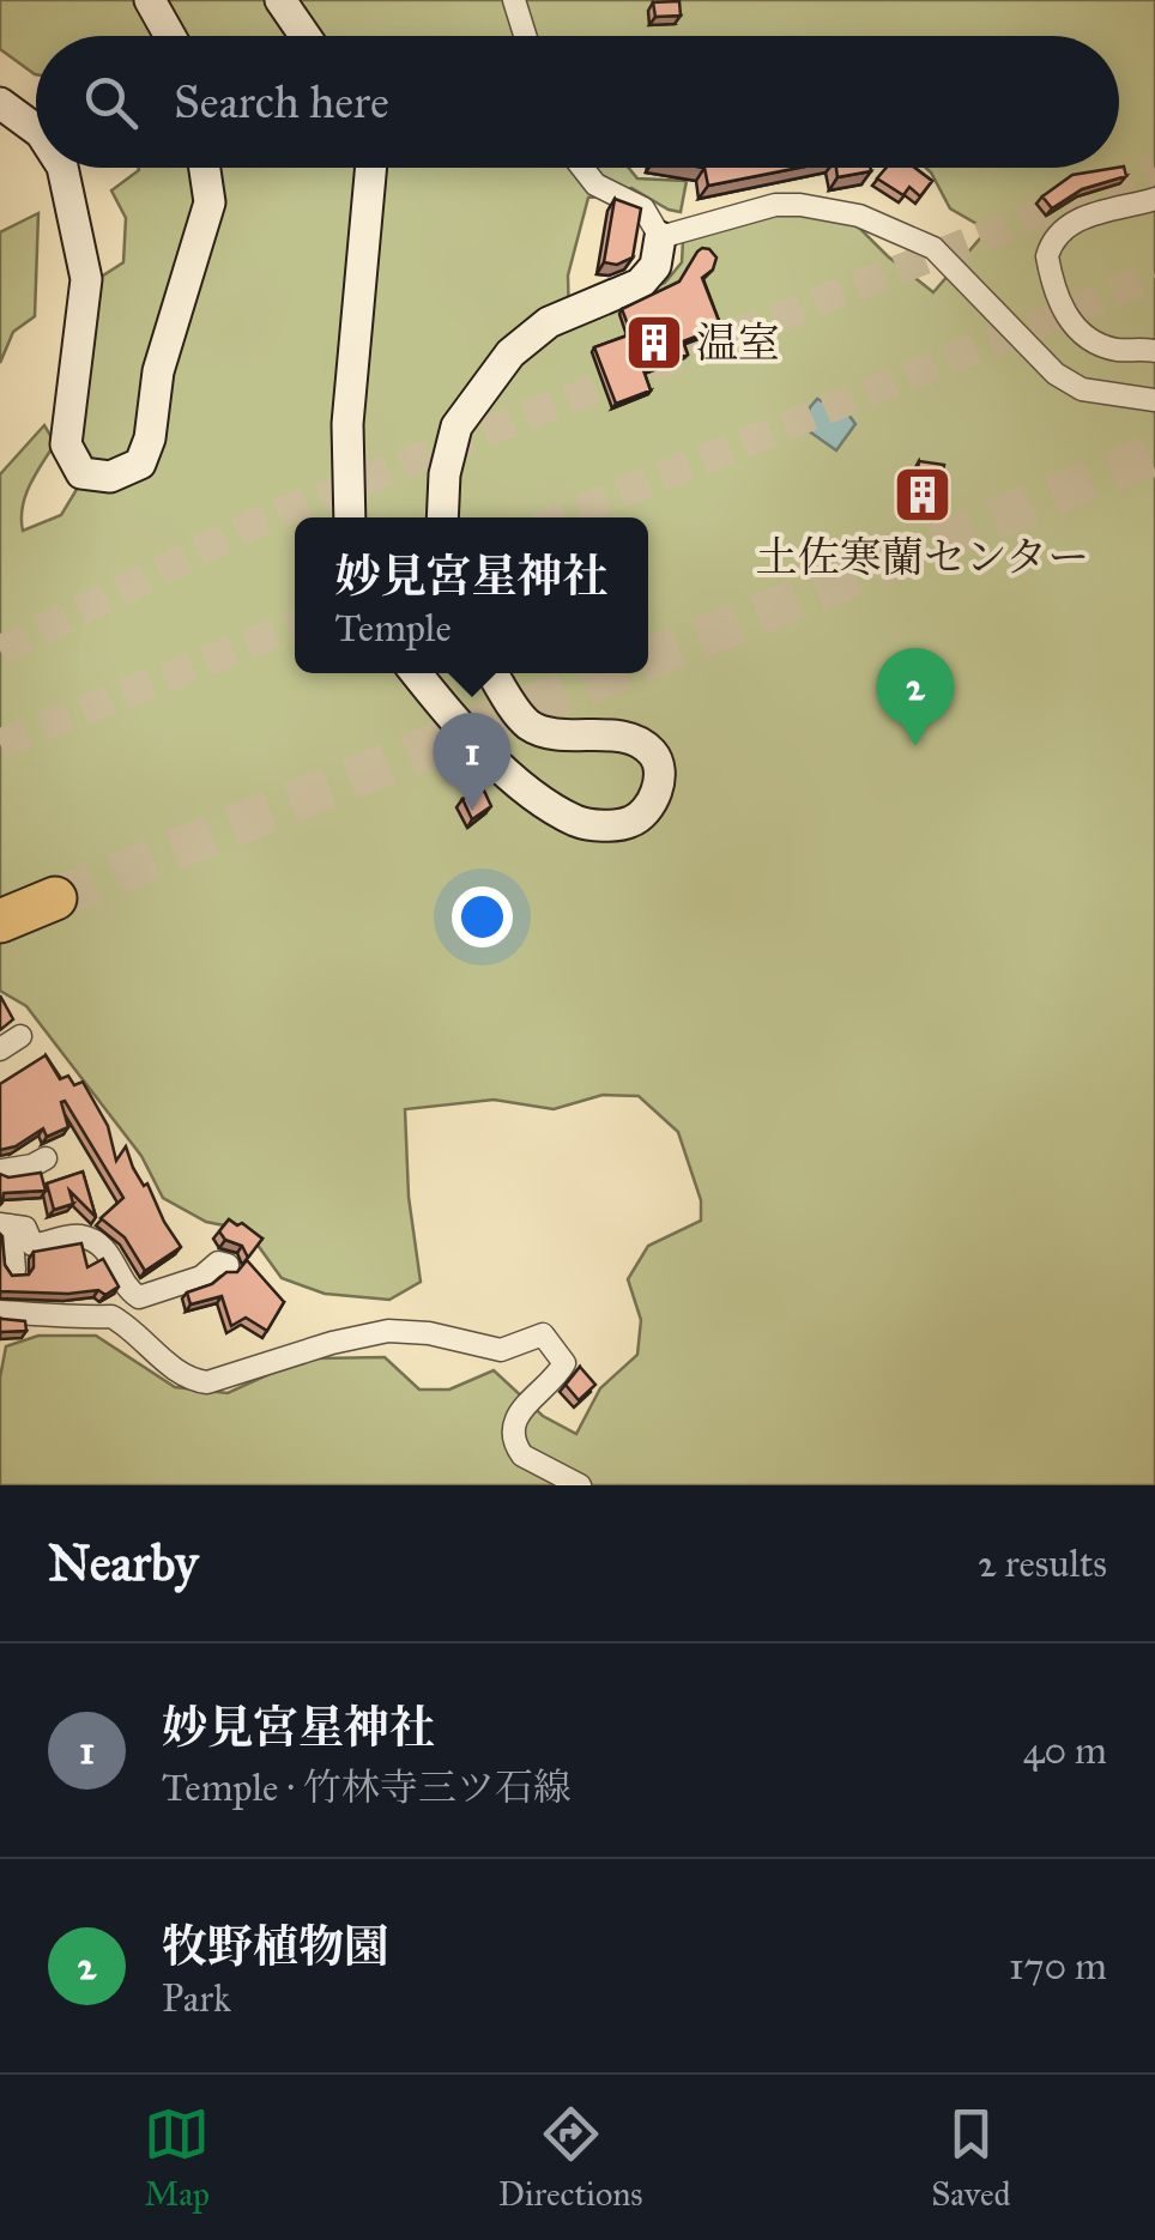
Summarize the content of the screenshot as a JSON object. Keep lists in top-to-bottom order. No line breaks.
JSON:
{"places":{"building":["温室","土佐寒蘭センター"]},"page":{"search":"Search here","popup":["妙見宮星神社","Temple"],"pins":["2","1"],"heading":["Nearby","2 results"],"list":[{"mark":"1","name":"妙見宮星神社","note":"Temple · 竹林寺三ツ石線","value":"40 m"},{"mark":"2","name":"牧野植物園","note":"Park","value":"170 m"}],"nav":["Map","Directions","Saved"]}}
